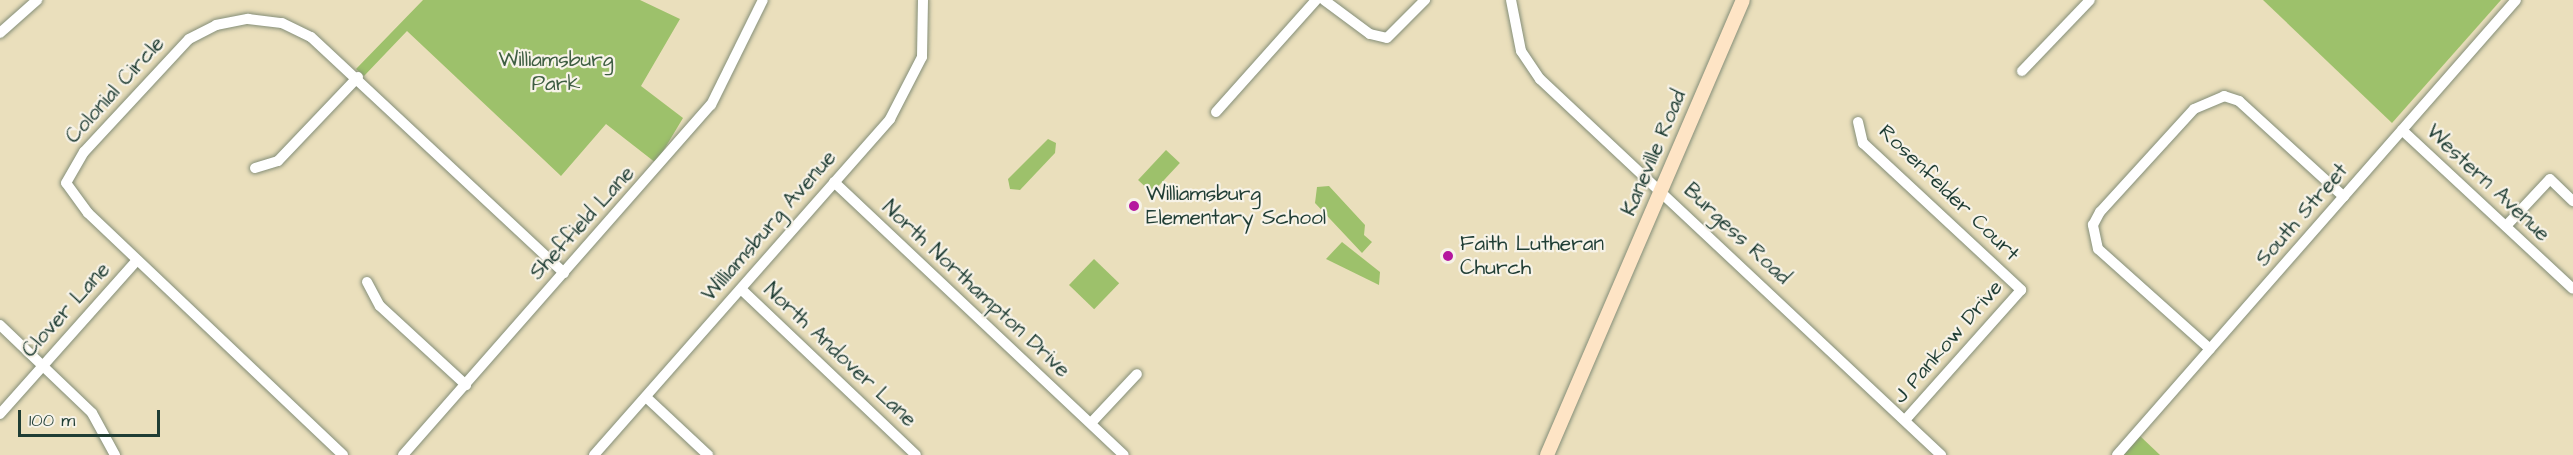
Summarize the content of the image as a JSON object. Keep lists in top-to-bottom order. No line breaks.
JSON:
{"streets":{"main road":["Kaneville Road"],"street":["Colonial Circle","Western Avenue","Rosenfelder Court","South Street","Sheffield Lane","Williamsburg Avenue","Burgess Road","North Northampton Drive","Clover Lane","J Pankow Drive","North Andover Lane"]},"crossings":[["Colonial Circle","Sheffield Lane"],["Colonial Circle","Clover Lane"],["Kaneville Road","Burgess Road"],["Western Avenue","South Street"],["Rosenfelder Court","J Pankow Drive"],["Williamsburg Avenue","North Northampton Drive"],["Williamsburg Avenue","North Andover Lane"],["Burgess Road","J Pankow Drive"]],"parks":["Williamsburg Park"],"places":["Williamsburg Elementary School","Faith Lutheran Church"],"scale_bar":"100 m"}
